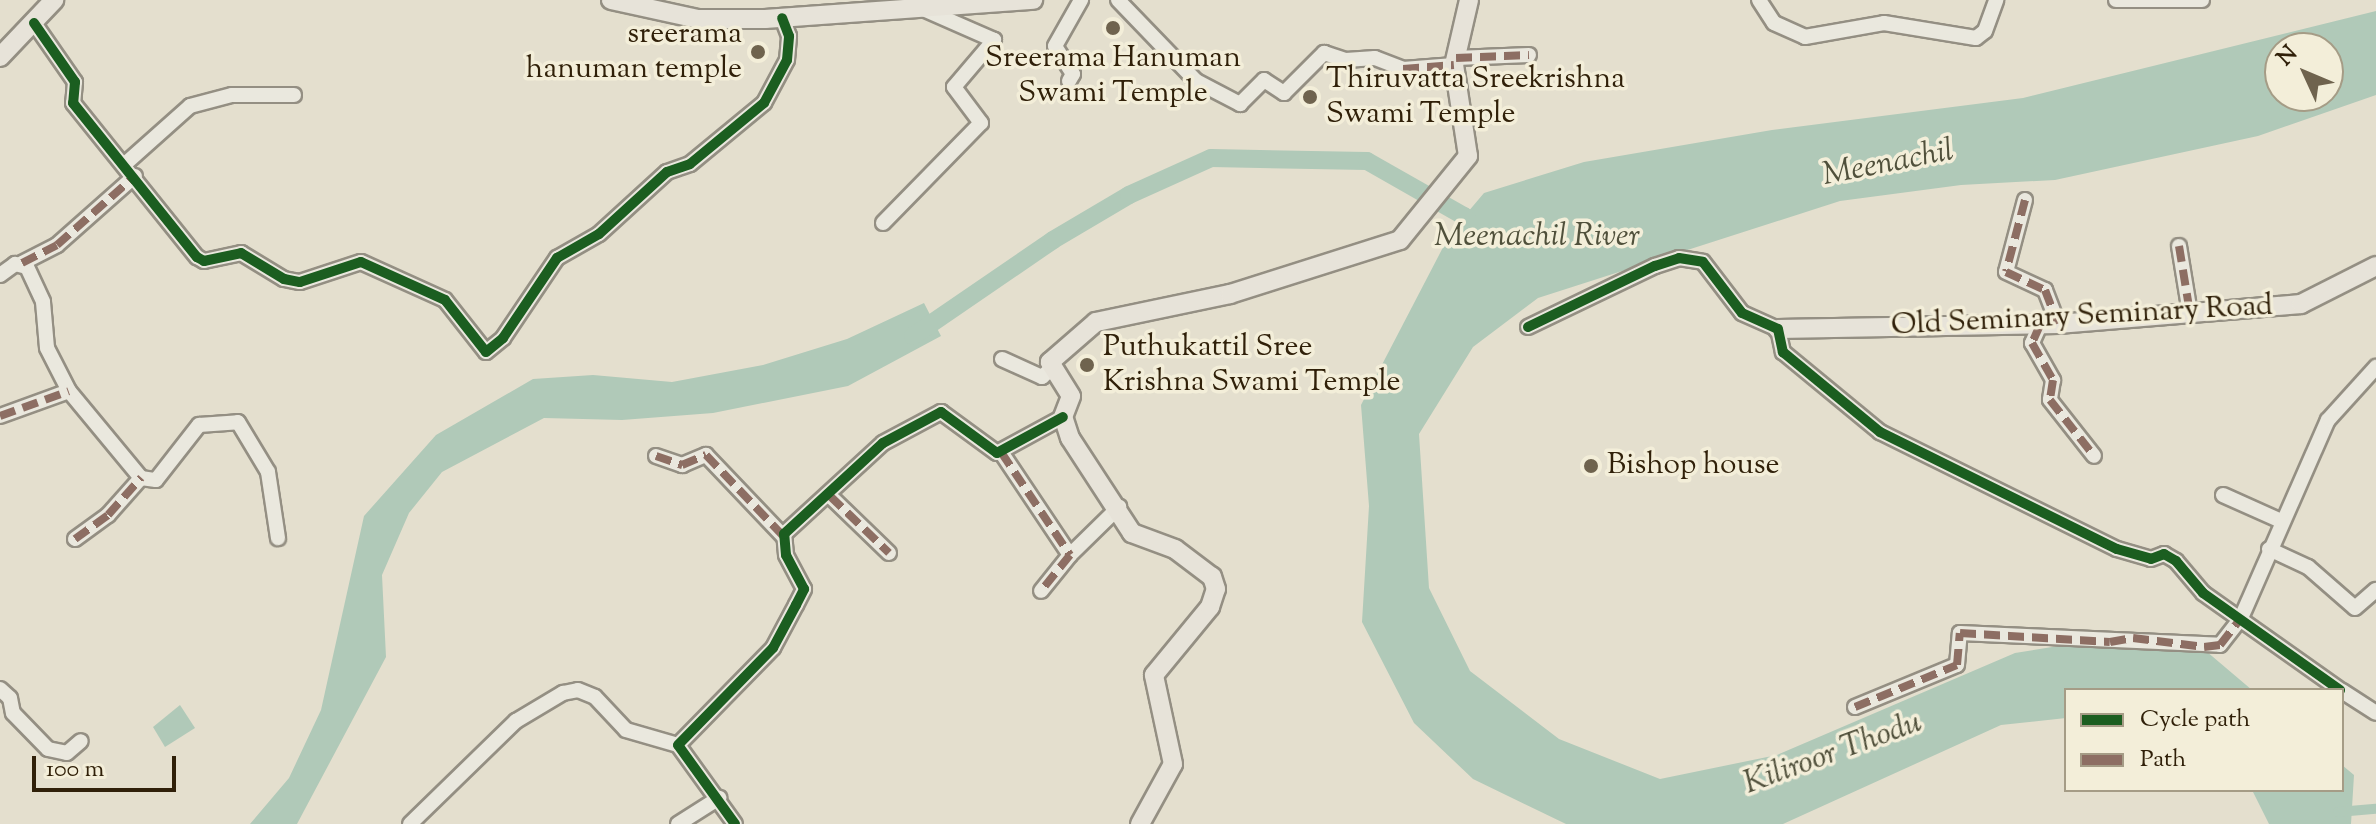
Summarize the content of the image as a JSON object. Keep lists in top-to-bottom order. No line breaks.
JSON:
{"streets":{"main road":["Old Seminary Seminary Road"]},"water":["Meenachil","Meenachil River","Kiliroor Thodu"],"places":["Sreerama Hanuman Swami Temple","sreerama hanuman temple","Thiruvatta Sreekrishna Swami Temple","Puthukattil Sree Krishna Swami Temple","Bishop house"],"legend":["Cycle path","Path"],"scale_bar":"100 m","north":"top left"}
